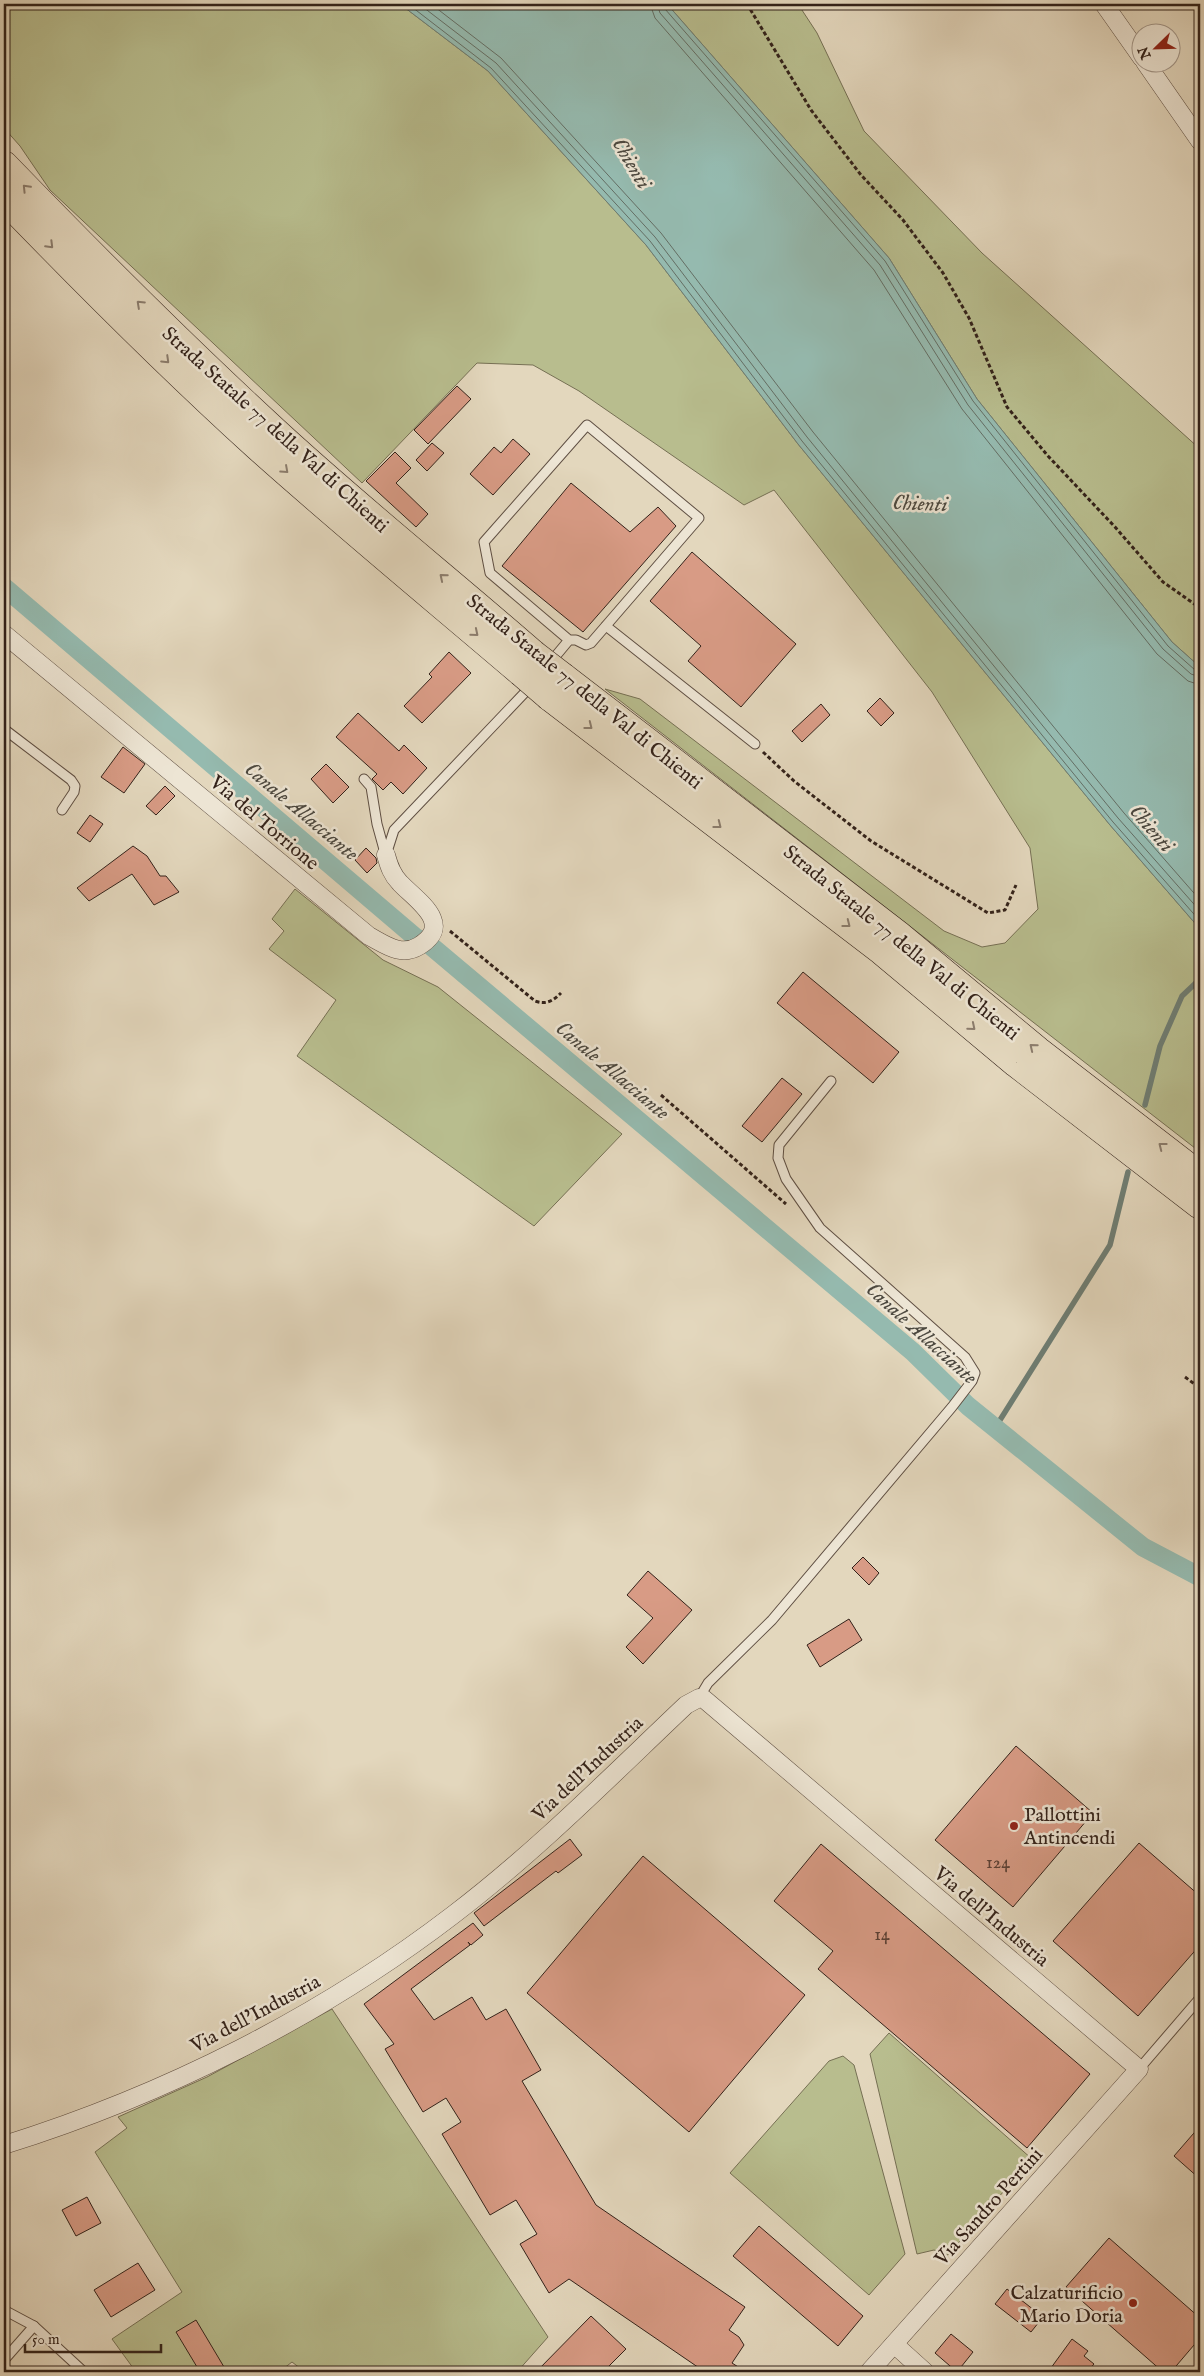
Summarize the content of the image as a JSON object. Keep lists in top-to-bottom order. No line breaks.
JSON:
{"streets":{"highway":["Strada Statale 77 della Val di Chienti"],"street":["Via del Torrione","Via dell'Industria","Via Sandro Pertini"]},"crossings":[["Via dell'Industria","Via Sandro Pertini"]],"water":["Chienti","Canale Allacciante"],"places":["Pallottini Antincendi","Calzaturificio Mario Doria"],"house_numbers":["124","14"],"scale_bar":"50 m","north":"bottom left"}
